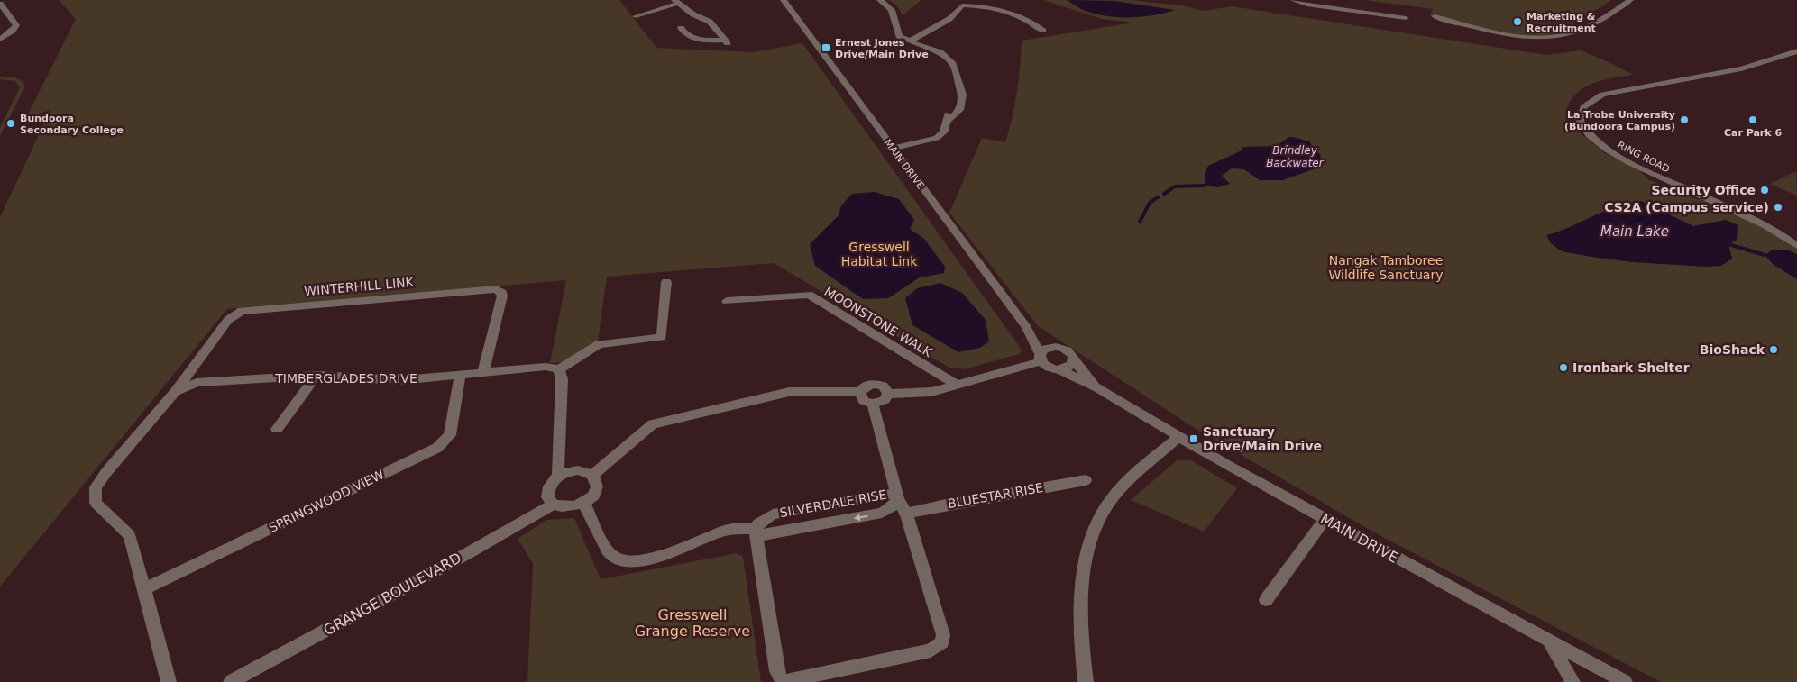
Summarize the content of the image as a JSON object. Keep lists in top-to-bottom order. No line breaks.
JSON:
{"streets":{"street":["RING ROAD","MAIN DRIVE","WINTERHILL LINK","MOONSTONE WALK","TIMBERGLADES DRIVE","BLUESTAR RISE","SPRINGWOOD VIEW","SILVERDALE RISE","GRANGE BOULEVARD"]},"crossings":[["WINTERHILL LINK","TIMBERGLADES DRIVE"],["TIMBERGLADES DRIVE","SPRINGWOOD VIEW"],["SILVERDALE RISE","GRANGE BOULEVARD"]],"water":["Brindley Backwater","Main Lake"],"parks":["Gresswell Habitat Link","Nangak Tamboree Wildlife Sanctuary","Gresswell Grange Reserve"],"places":{"other":["Marketing & Recruitment","La Trobe University (Bundoora Campus)","Car Park 6","Bundoora Secondary College","Security Office","CS2A (Campus service)","BioShack","Ironbark Shelter"],"transit":["Ernest Jones Drive/Main Drive","Sanctuary Drive/Main Drive"]}}
